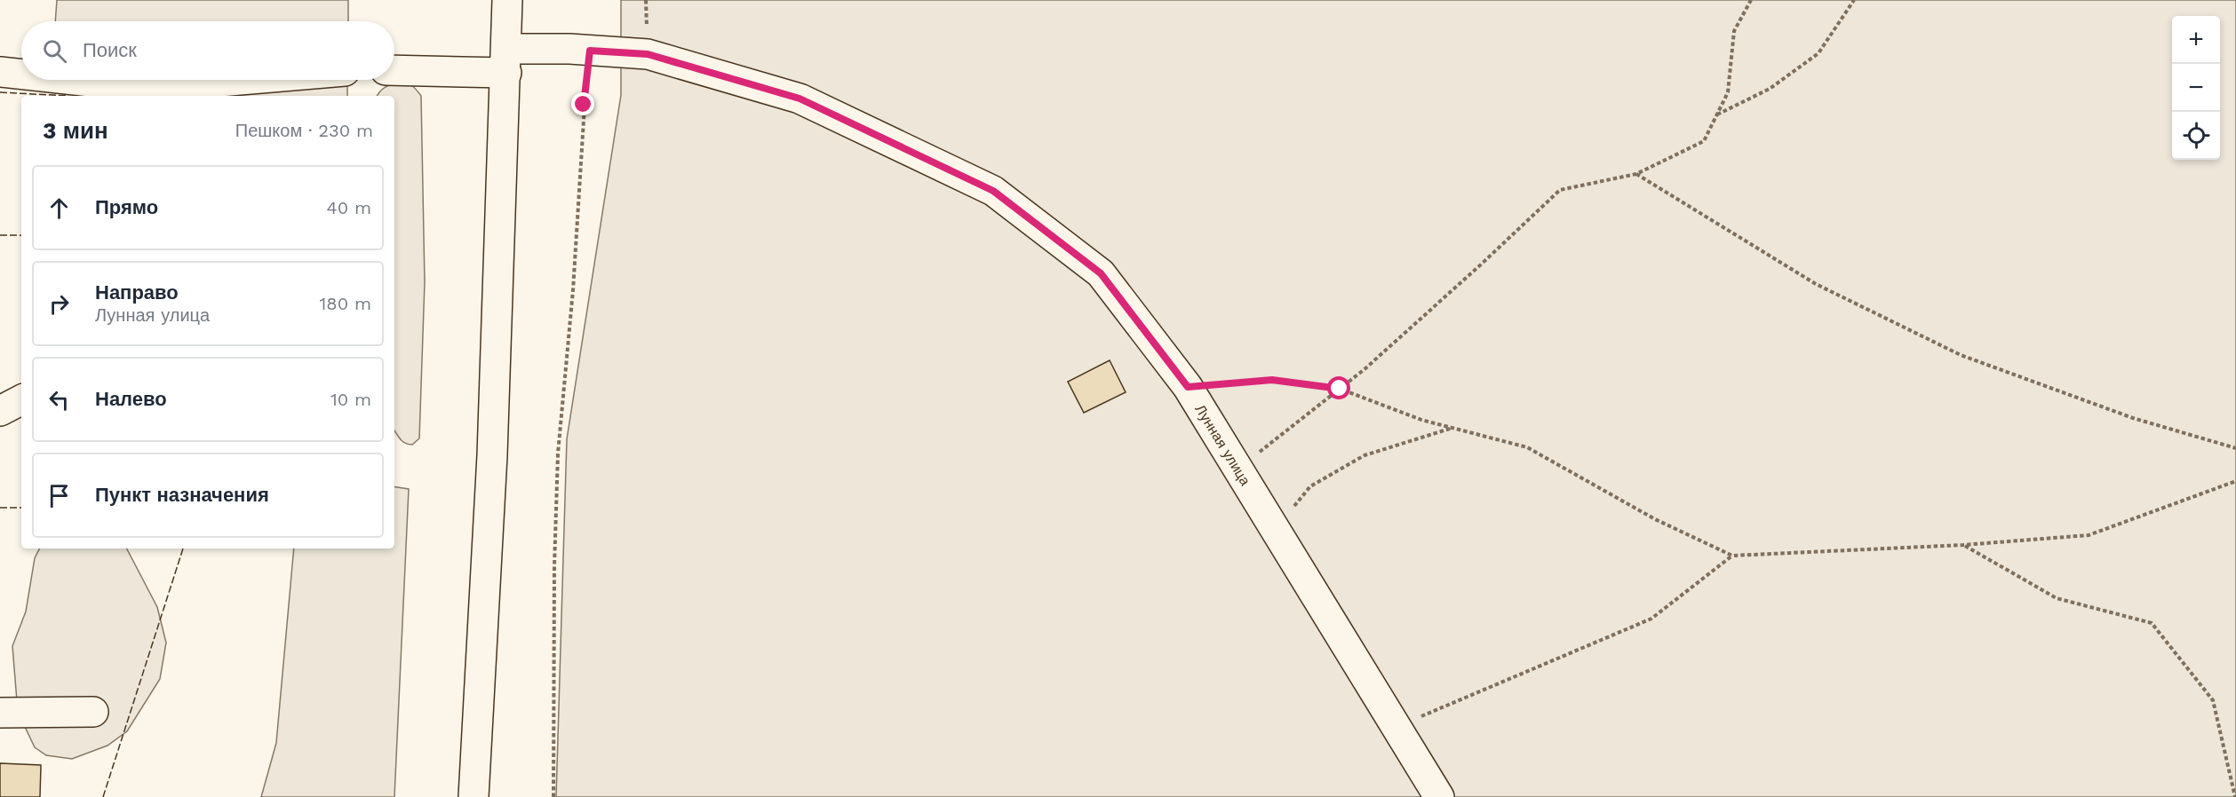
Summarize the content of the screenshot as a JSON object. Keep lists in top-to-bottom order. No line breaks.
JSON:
{"streets":{"street":["Лунная улица"]},"page":{"map_buttons":["+","−"],"search":"Поиск","heading":["3 мин","Пешком · 230 m"],"list":[["Прямо","40 m"],["Направо","Лунная улица","180 m"],["Налево","10 m"],"Пункт назначения"]}}
